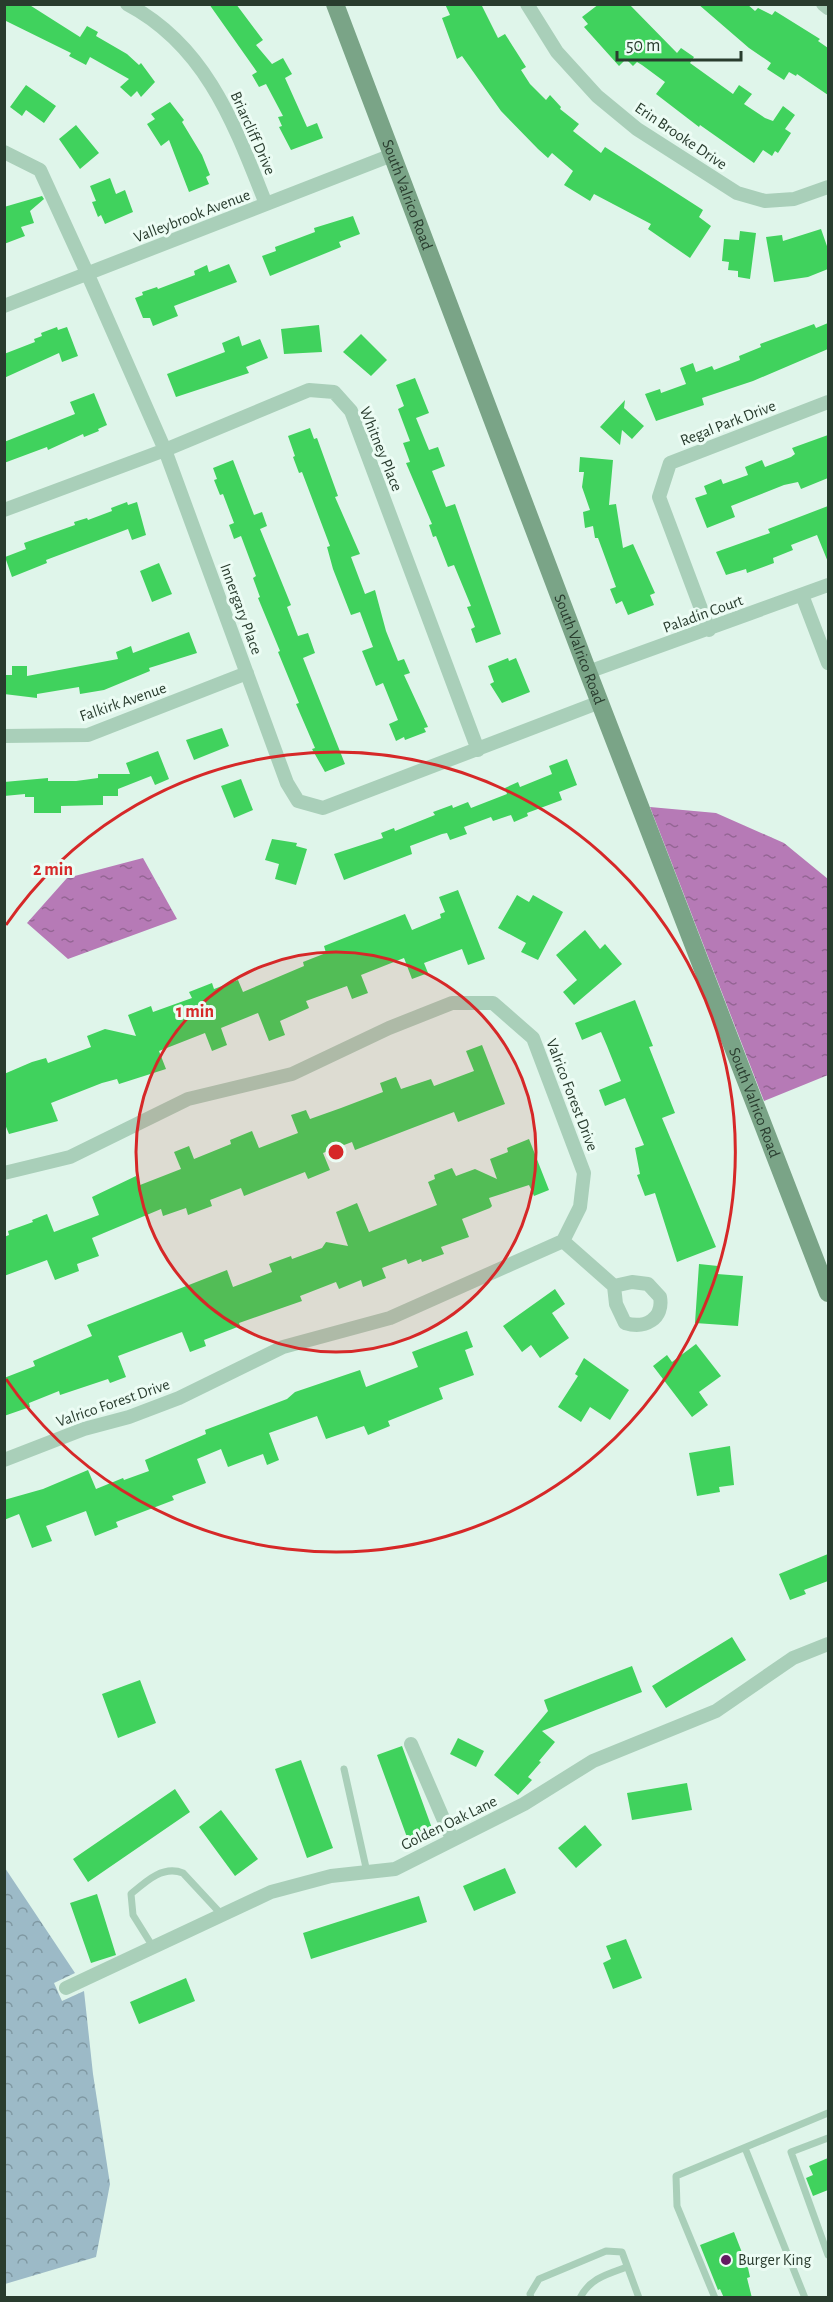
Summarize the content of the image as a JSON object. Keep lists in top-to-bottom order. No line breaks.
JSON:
{"streets":{"street":["Briarcliff Drive","Erin Brooke Drive","South Valrico Road","Valleybrook Avenue","Regal Park Drive","Whitney Place","Innergary Place","Paladin Court","Falkirk Avenue","Valrico Forest Drive","Golden Oak Lane"]},"crossings":[["Briarcliff Drive","Valleybrook Avenue"],["South Valrico Road","Valleybrook Avenue"],["South Valrico Road","Innergary Place"],["South Valrico Road","Paladin Court"],["Valleybrook Avenue","Innergary Place"],["Regal Park Drive","Paladin Court"],["Whitney Place","Innergary Place"],["Innergary Place","Falkirk Avenue"]],"places":["Burger King"],"scale_bar":"50 m","rings":["2 min","1 min"]}
